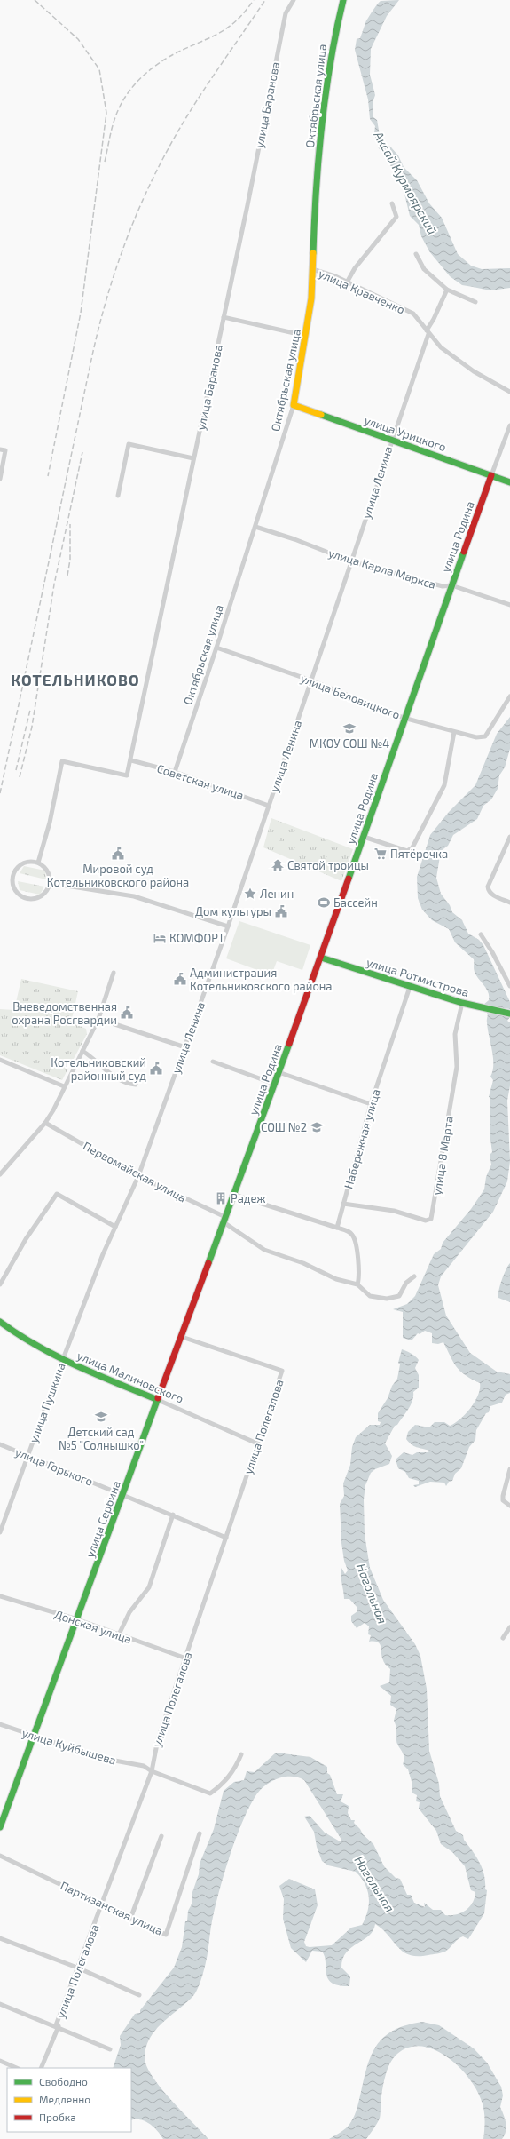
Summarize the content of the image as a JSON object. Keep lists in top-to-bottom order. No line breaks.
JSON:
{"streets":{"street":["Октябрьская улица","улица Баранова","улица Кравченко","улица Урицкого","улица Ленина","улица Родина","улица Карла Маркса","улица Беловицкого","Советская улица","улица Ротмистрова","Набережная улица","улица 8 Марта","Первомайская улица","улица Малиновского","улица Пушкина","улица Полегалова","улица Горького","улица Сербина","Донская улица","улица Куйбышева","Партизанская улица"]},"crossings":[["Октябрьская улица","улица Кравченко"],["Октябрьская улица","улица Урицкого"],["Октябрьская улица","улица Карла Маркса"],["Октябрьская улица","улица Беловицкого"],["Октябрьская улица","Советская улица"],["улица Баранова","Советская улица"],["улица Кравченко","улица Ленина"],["улица Урицкого","улица Ленина"],["улица Урицкого","улица Родина"],["улица Ленина","улица Карла Маркса"],["улица Ленина","улица Беловицкого"],["улица Ленина","Советская улица"],["улица Ленина","Первомайская улица"],["улица Ленина","улица Пушкина"],["улица Родина","улица Карла Маркса"],["улица Родина","улица Беловицкого"],["улица Родина","улица Ротмистрова"],["улица Родина","Первомайская улица"],["улица Родина","улица Сербина"],["улица Ротмистрова","Набережная улица"],["улица Ротмистрова","улица 8 Марта"],["Набережная улица","улица 8 Марта"],["Первомайская улица","улица Пушкина"],["Первомайская улица","улица Сербина"],["улица Малиновского","улица Пушкина"],["улица Малиновского","улица Полегалова"],["улица Малиновского","улица Сербина"],["улица Пушкина","улица Горького"],["улица Полегалова","улица Горького"],["улица Полегалова","улица Сербина"],["улица Полегалова","Донская улица"],["улица Полегалова","улица Куйбышева"],["улица Полегалова","Партизанская улица"],["улица Горького","улица Сербина"],["улица Сербина","Донская улица"],["улица Сербина","улица Куйбышева"]],"districts":["КОТЕЛЬНИКОВО"],"water":["Аксай Курмоярский","Нагольная"],"places":{"school or university":["МКОУ СОШ №4","СОШ №2","Детский сад №5 \"Солнышко\""],"public building":["Мировой суд Котельниковского района","Дом культуры","Администрация Котельниковского района","Вневедомственная охрана Росгвардии","Котельниковский районный суд"],"supermarket":["Пятёрочка"],"temple":["Святой троицы"],"place":["Ленин"],"sports":["Бассейн"],"hotel":["КОМФОРТ"],"building":["Радеж"]},"legend":["Свободно","Медленно","Пробка"]}
